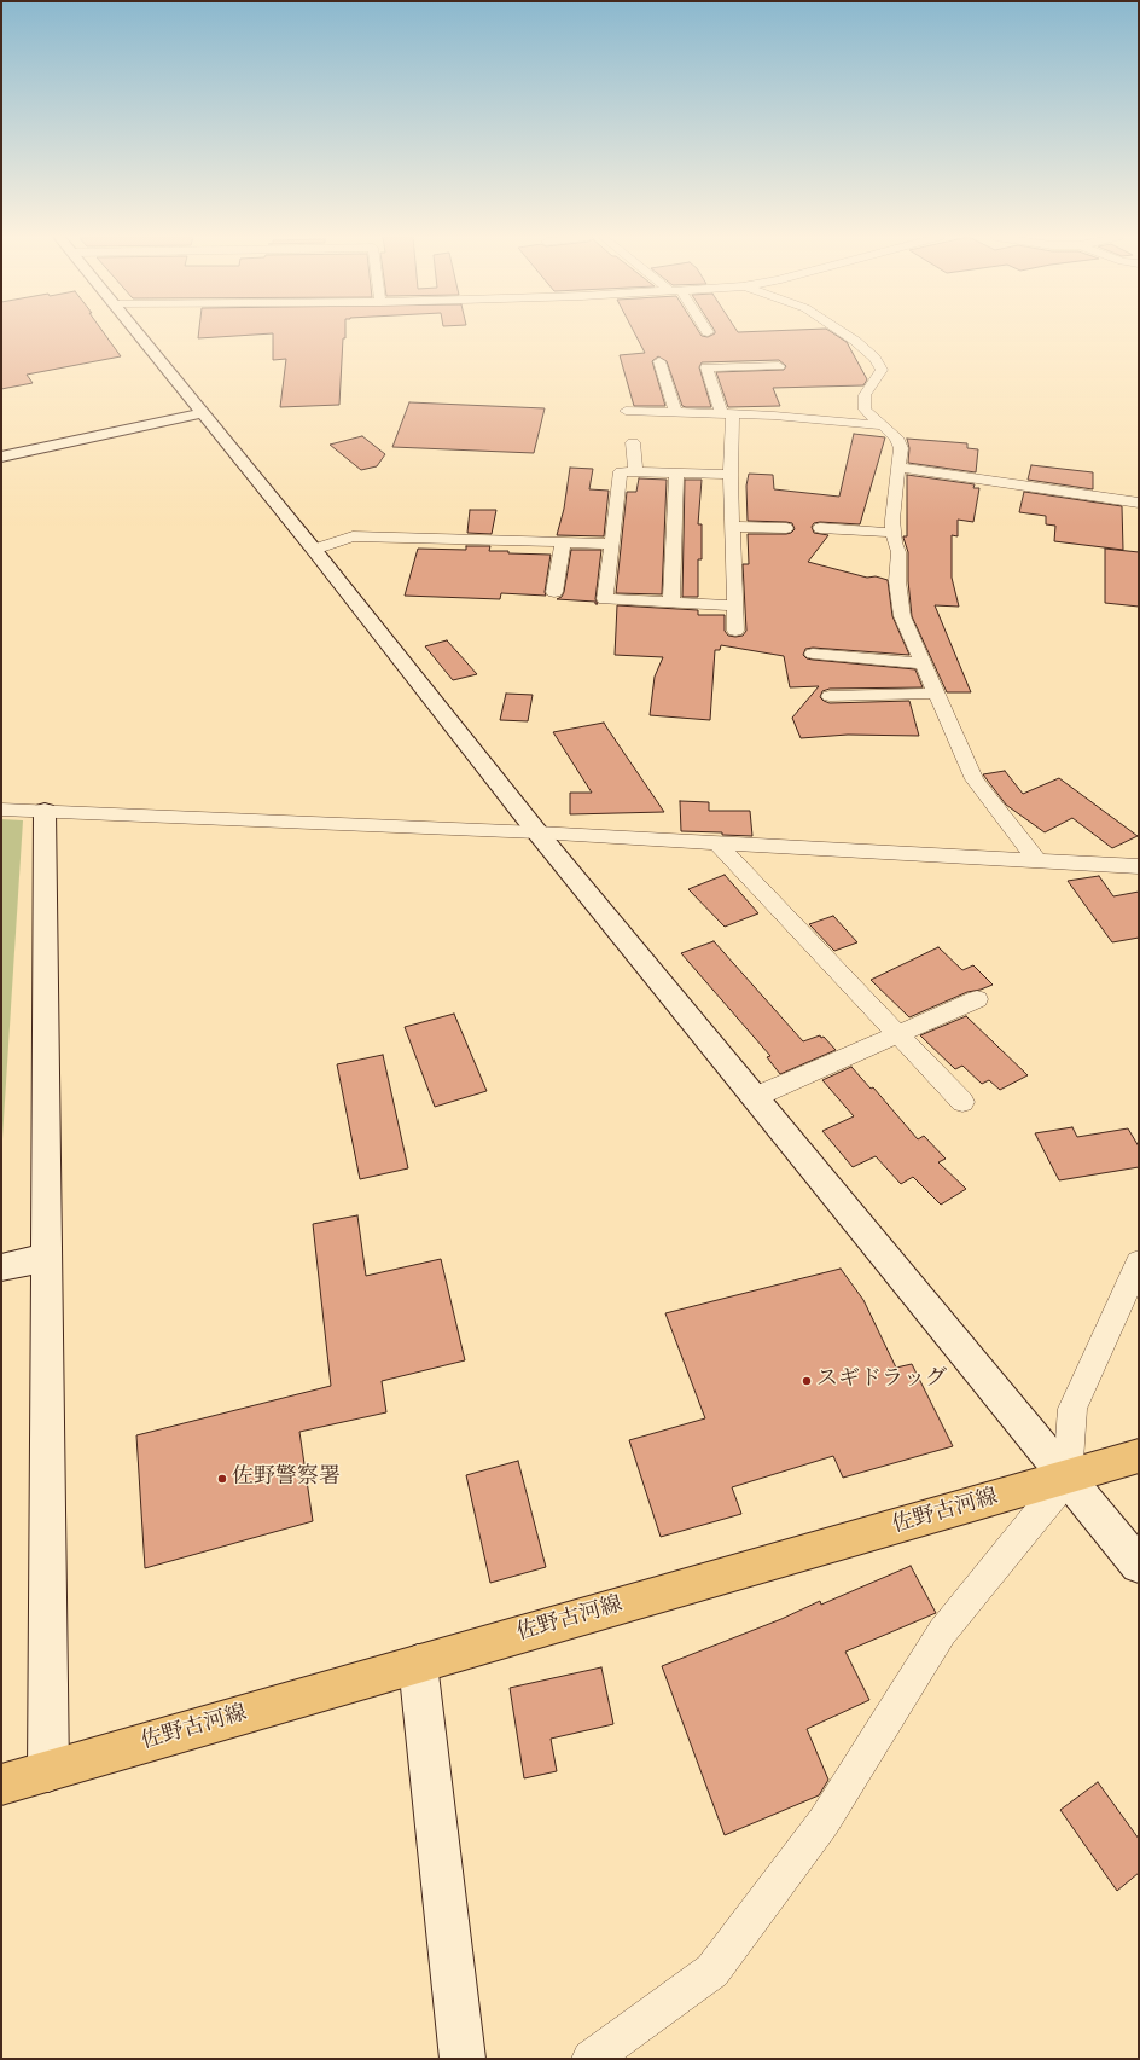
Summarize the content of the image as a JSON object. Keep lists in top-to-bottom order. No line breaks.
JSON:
{"streets":{"main road":["佐野古河線"]},"places":["スギドラッグ","佐野警察署"]}
